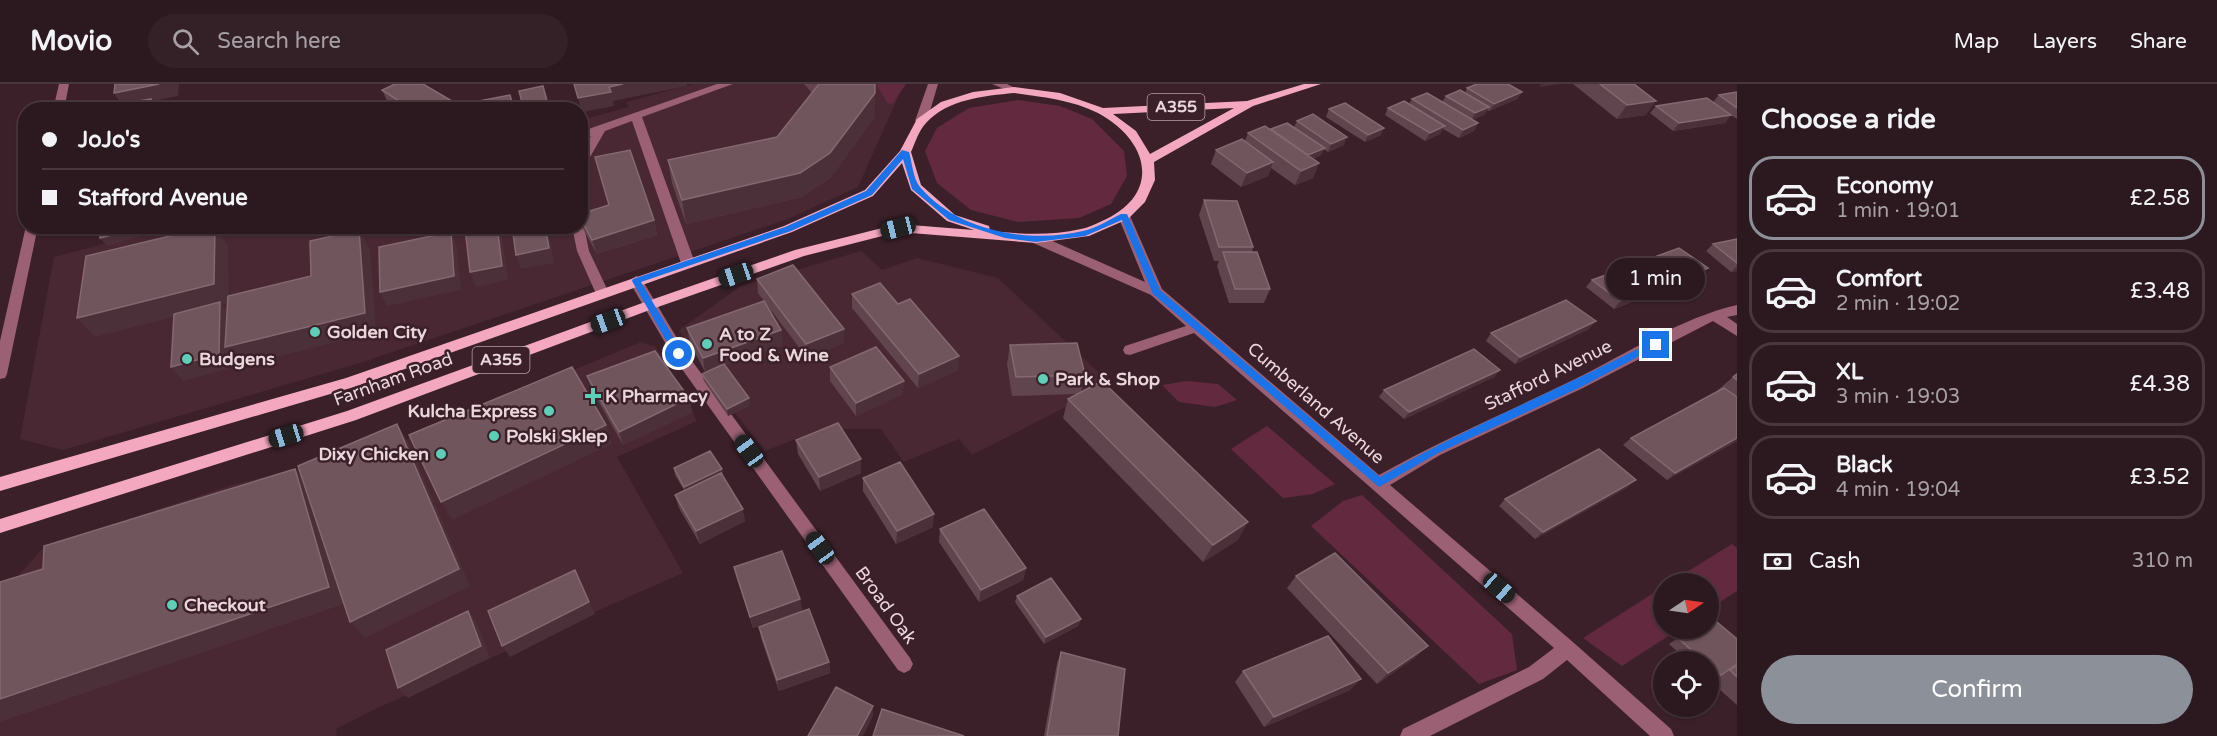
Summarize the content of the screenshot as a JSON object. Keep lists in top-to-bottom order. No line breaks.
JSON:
{"streets":{"main road":["A355","Farnham Road"],"street":["Stafford Avenue","Cumberland Avenue","Broad Oak"]},"crossings":[["Stafford Avenue","Cumberland Avenue"],["Farnham Road","Cumberland Avenue"],["Farnham Road","Broad Oak"]],"places":{"other":["Golden City","A to Z Food & Wine","Budgens","Park & Shop","Kulcha Express","Polski Sklep","Dixy Chicken","Checkout"],"health":["K Pharmacy"]},"north":"right","page":{"header":"Movio","search":"Search here","nav":["Map","Layers","Share"],"heading":"Choose a ride","banner":["JoJo's","Stafford Avenue"],"list":[{"name":"Economy","note":"1 min · 19:01","value":"£2.58"},{"name":"Comfort","note":"2 min · 19:02","value":"£3.48"},{"name":"XL","note":"3 min · 19:03","value":"£4.38"},{"name":"Black","note":"4 min · 19:04","value":"£3.52"}],"bubble":"1 min","pay":["Cash","310 m"],"buttons":"Confirm"}}
